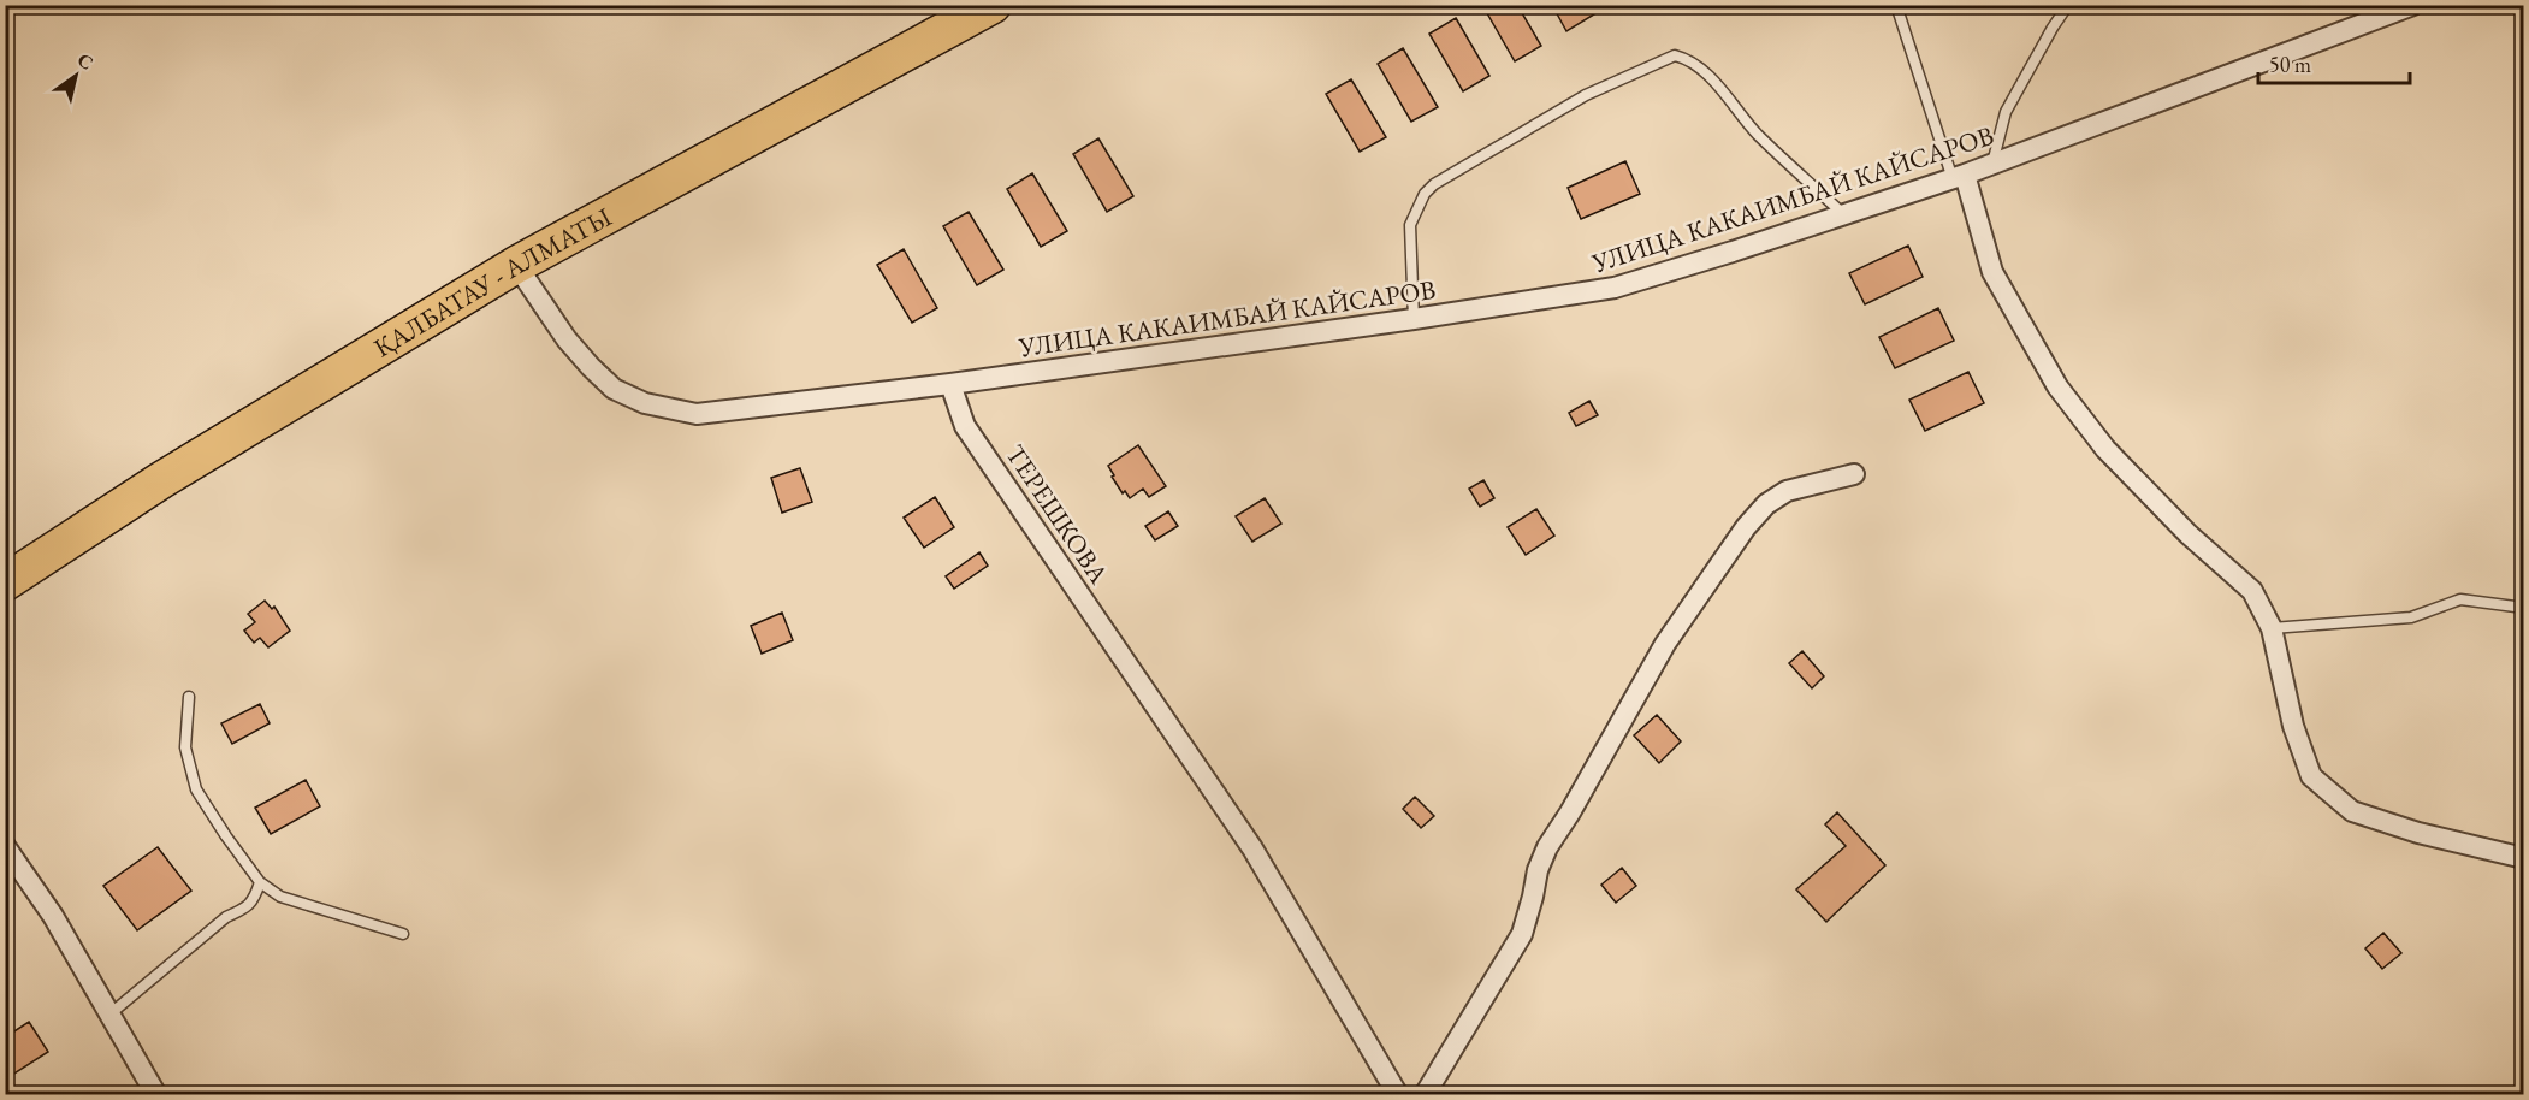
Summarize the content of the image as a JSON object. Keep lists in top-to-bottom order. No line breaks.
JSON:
{"streets":{"highway":["ҚАЛБАТАУ - АЛМАТЫ"],"street":["УЛИЦА КАКАИМБАЙ КАЙСАРОВ","ТЕРЕШКОВА"]},"crossings":[["УЛИЦА КАКАИМБАЙ КАЙСАРОВ","ТЕРЕШКОВА"]],"scale_bar":"50 m","north":"top right"}
